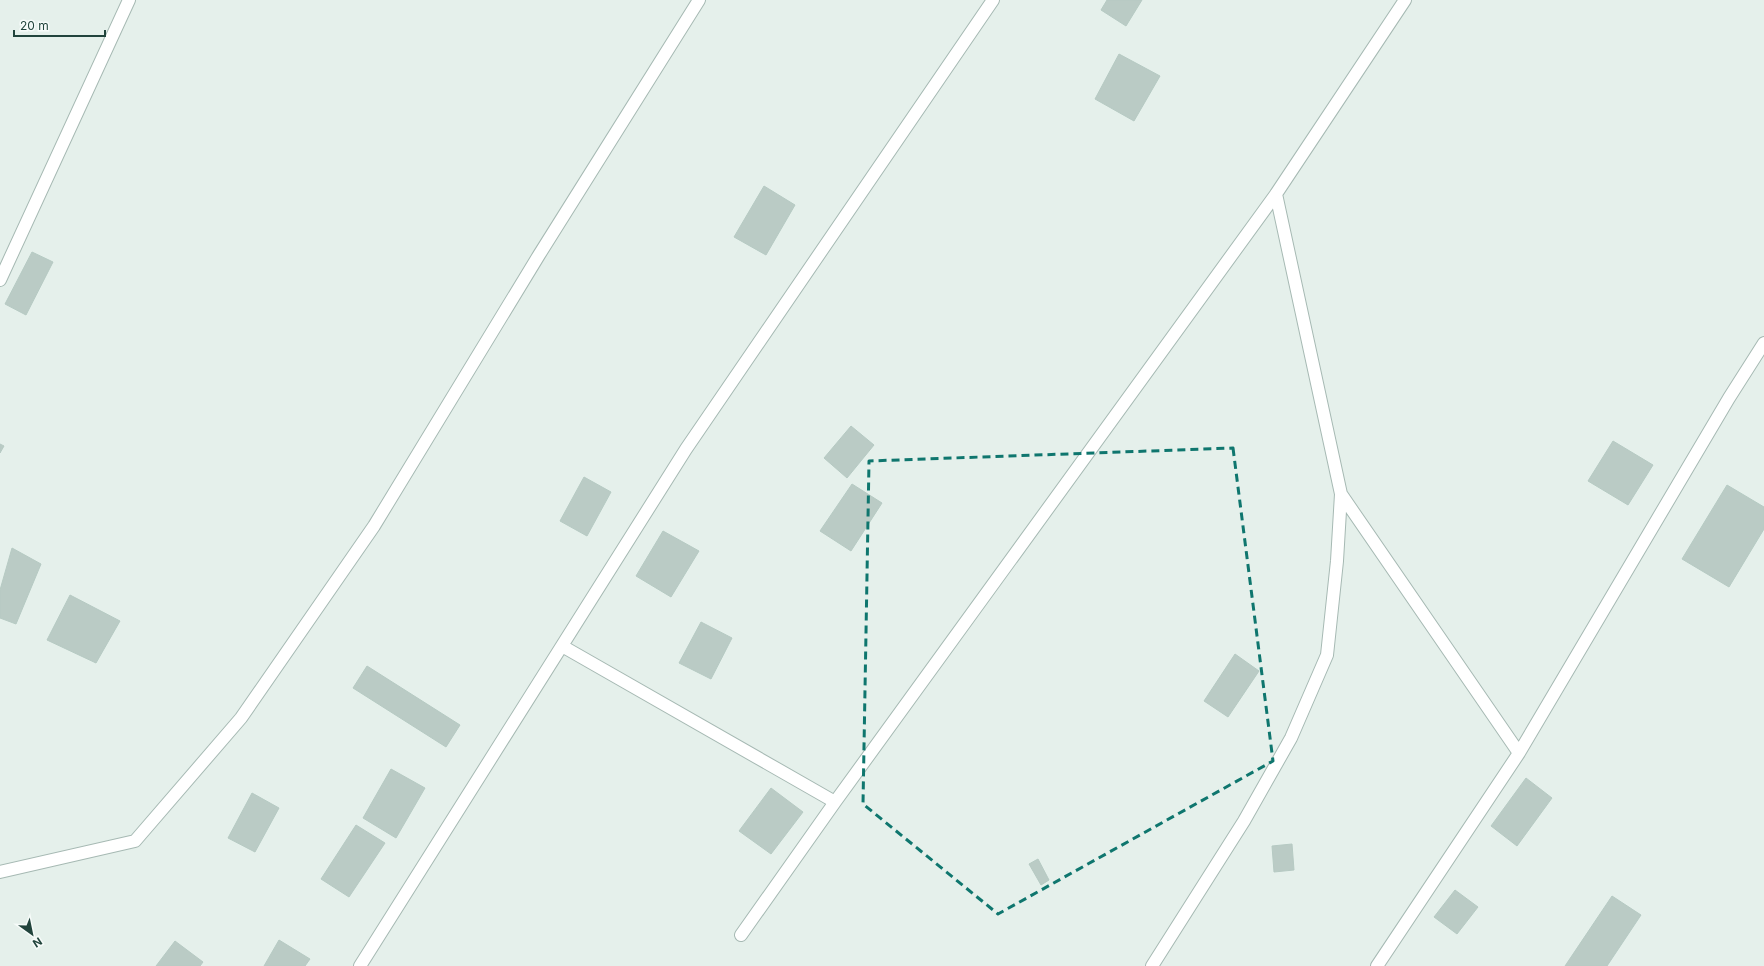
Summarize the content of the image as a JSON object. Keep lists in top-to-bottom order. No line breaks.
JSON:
{"scale_bar":"20 m","north":"bottom right"}
